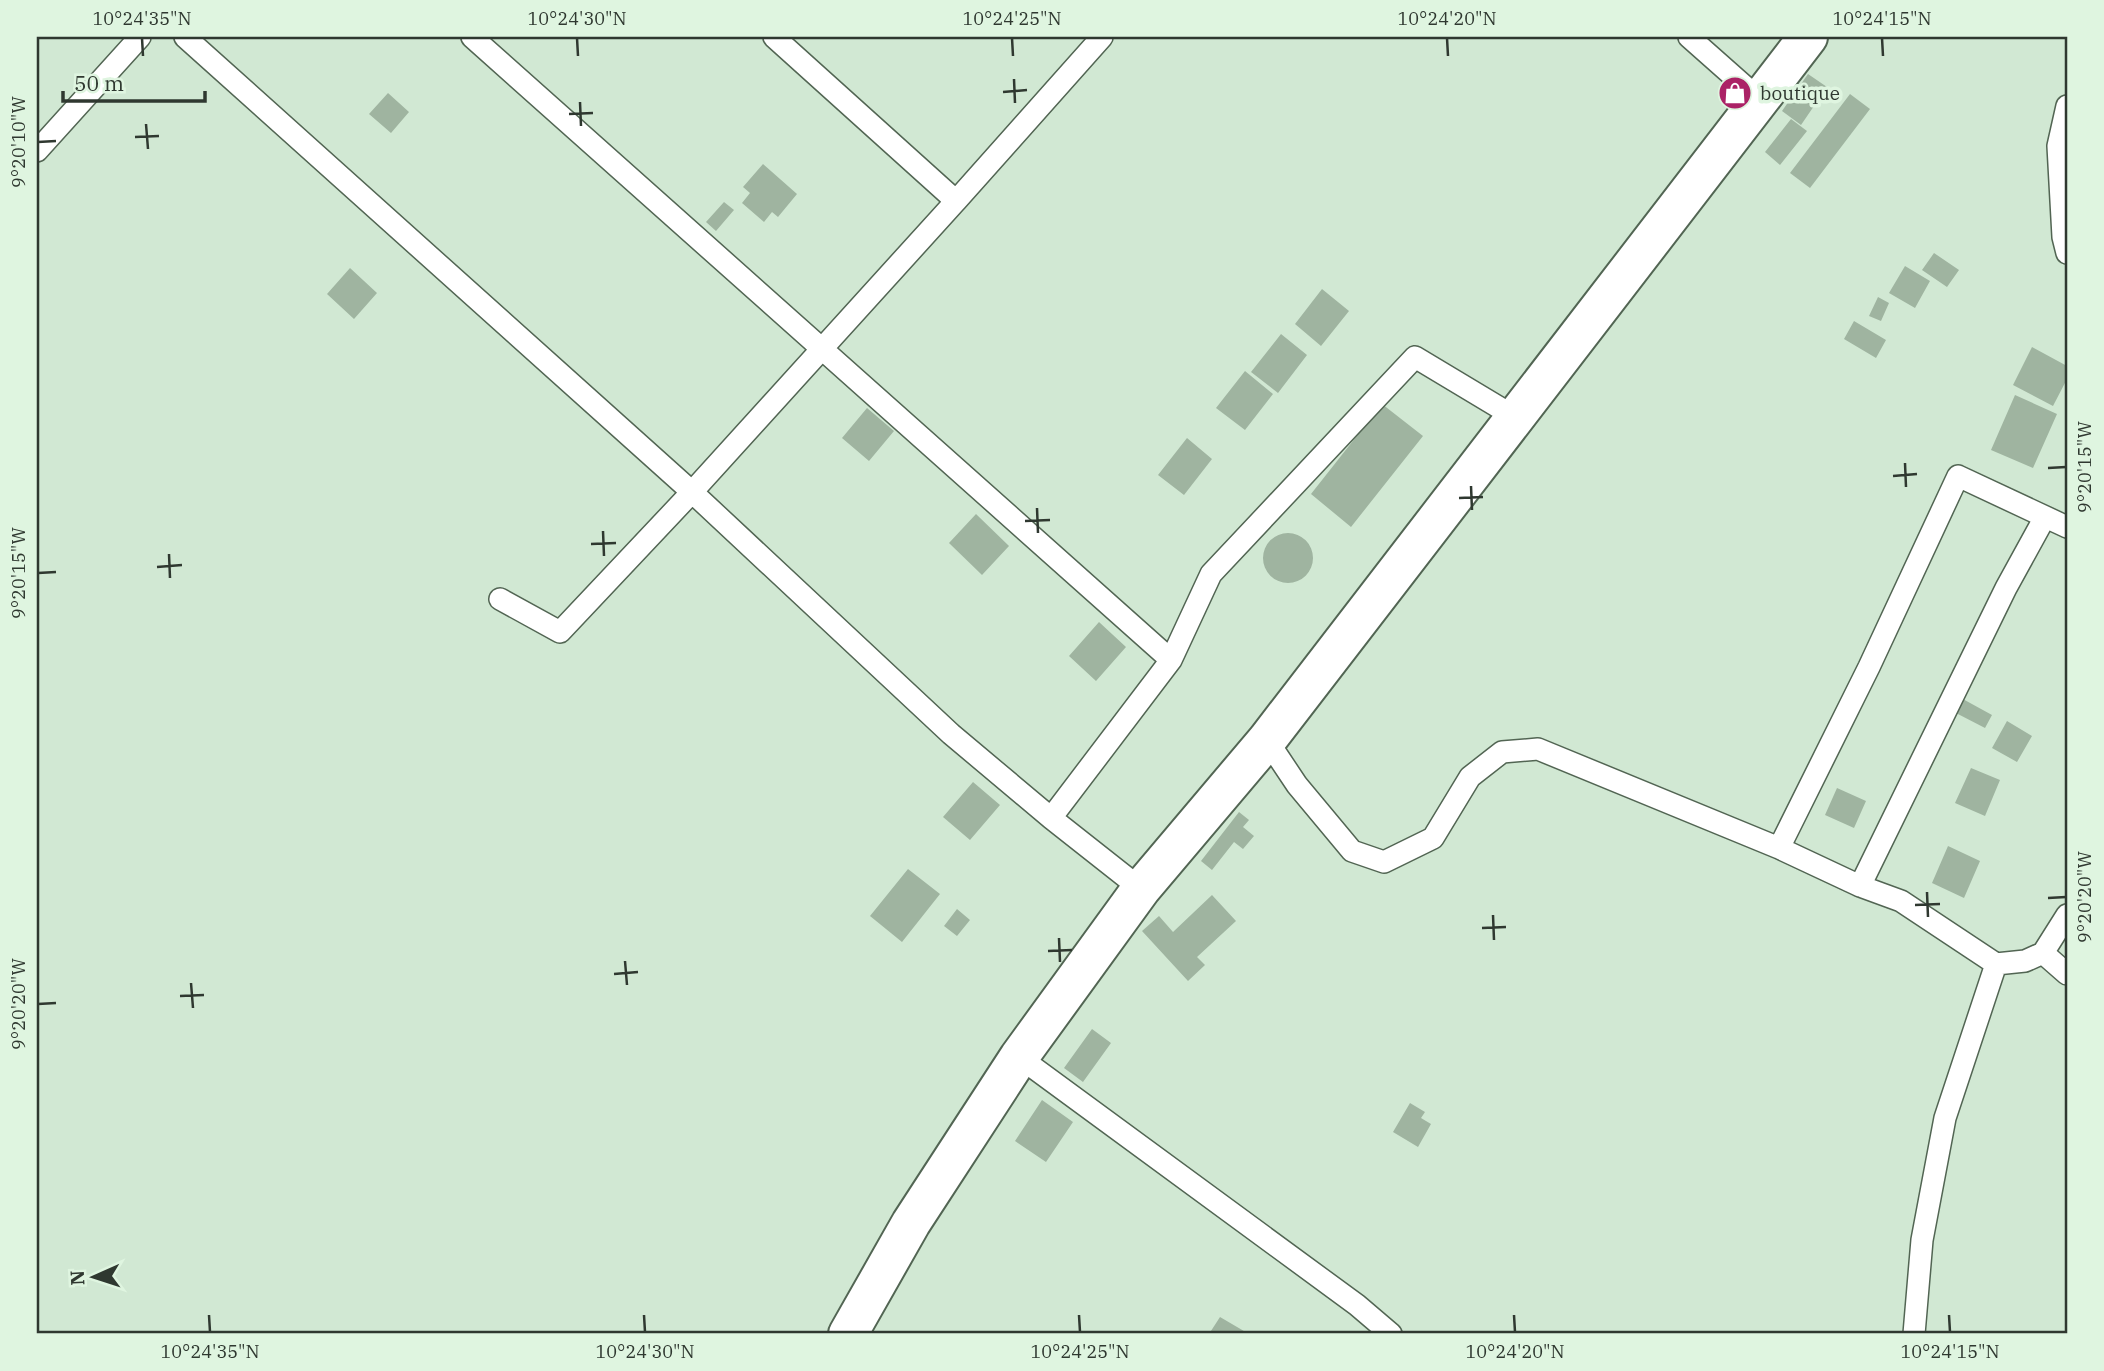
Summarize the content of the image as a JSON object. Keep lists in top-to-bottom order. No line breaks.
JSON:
{"places":{"shop":["boutique"]},"scale_bar":"50 m","north":"left","coordinates":["10°24'35\"N","10°24'30\"N","10°24'25\"N","10°24'20\"N","10°24'15\"N","9°20'10\"W","9°20'15\"W","9°20'20\"W"]}
